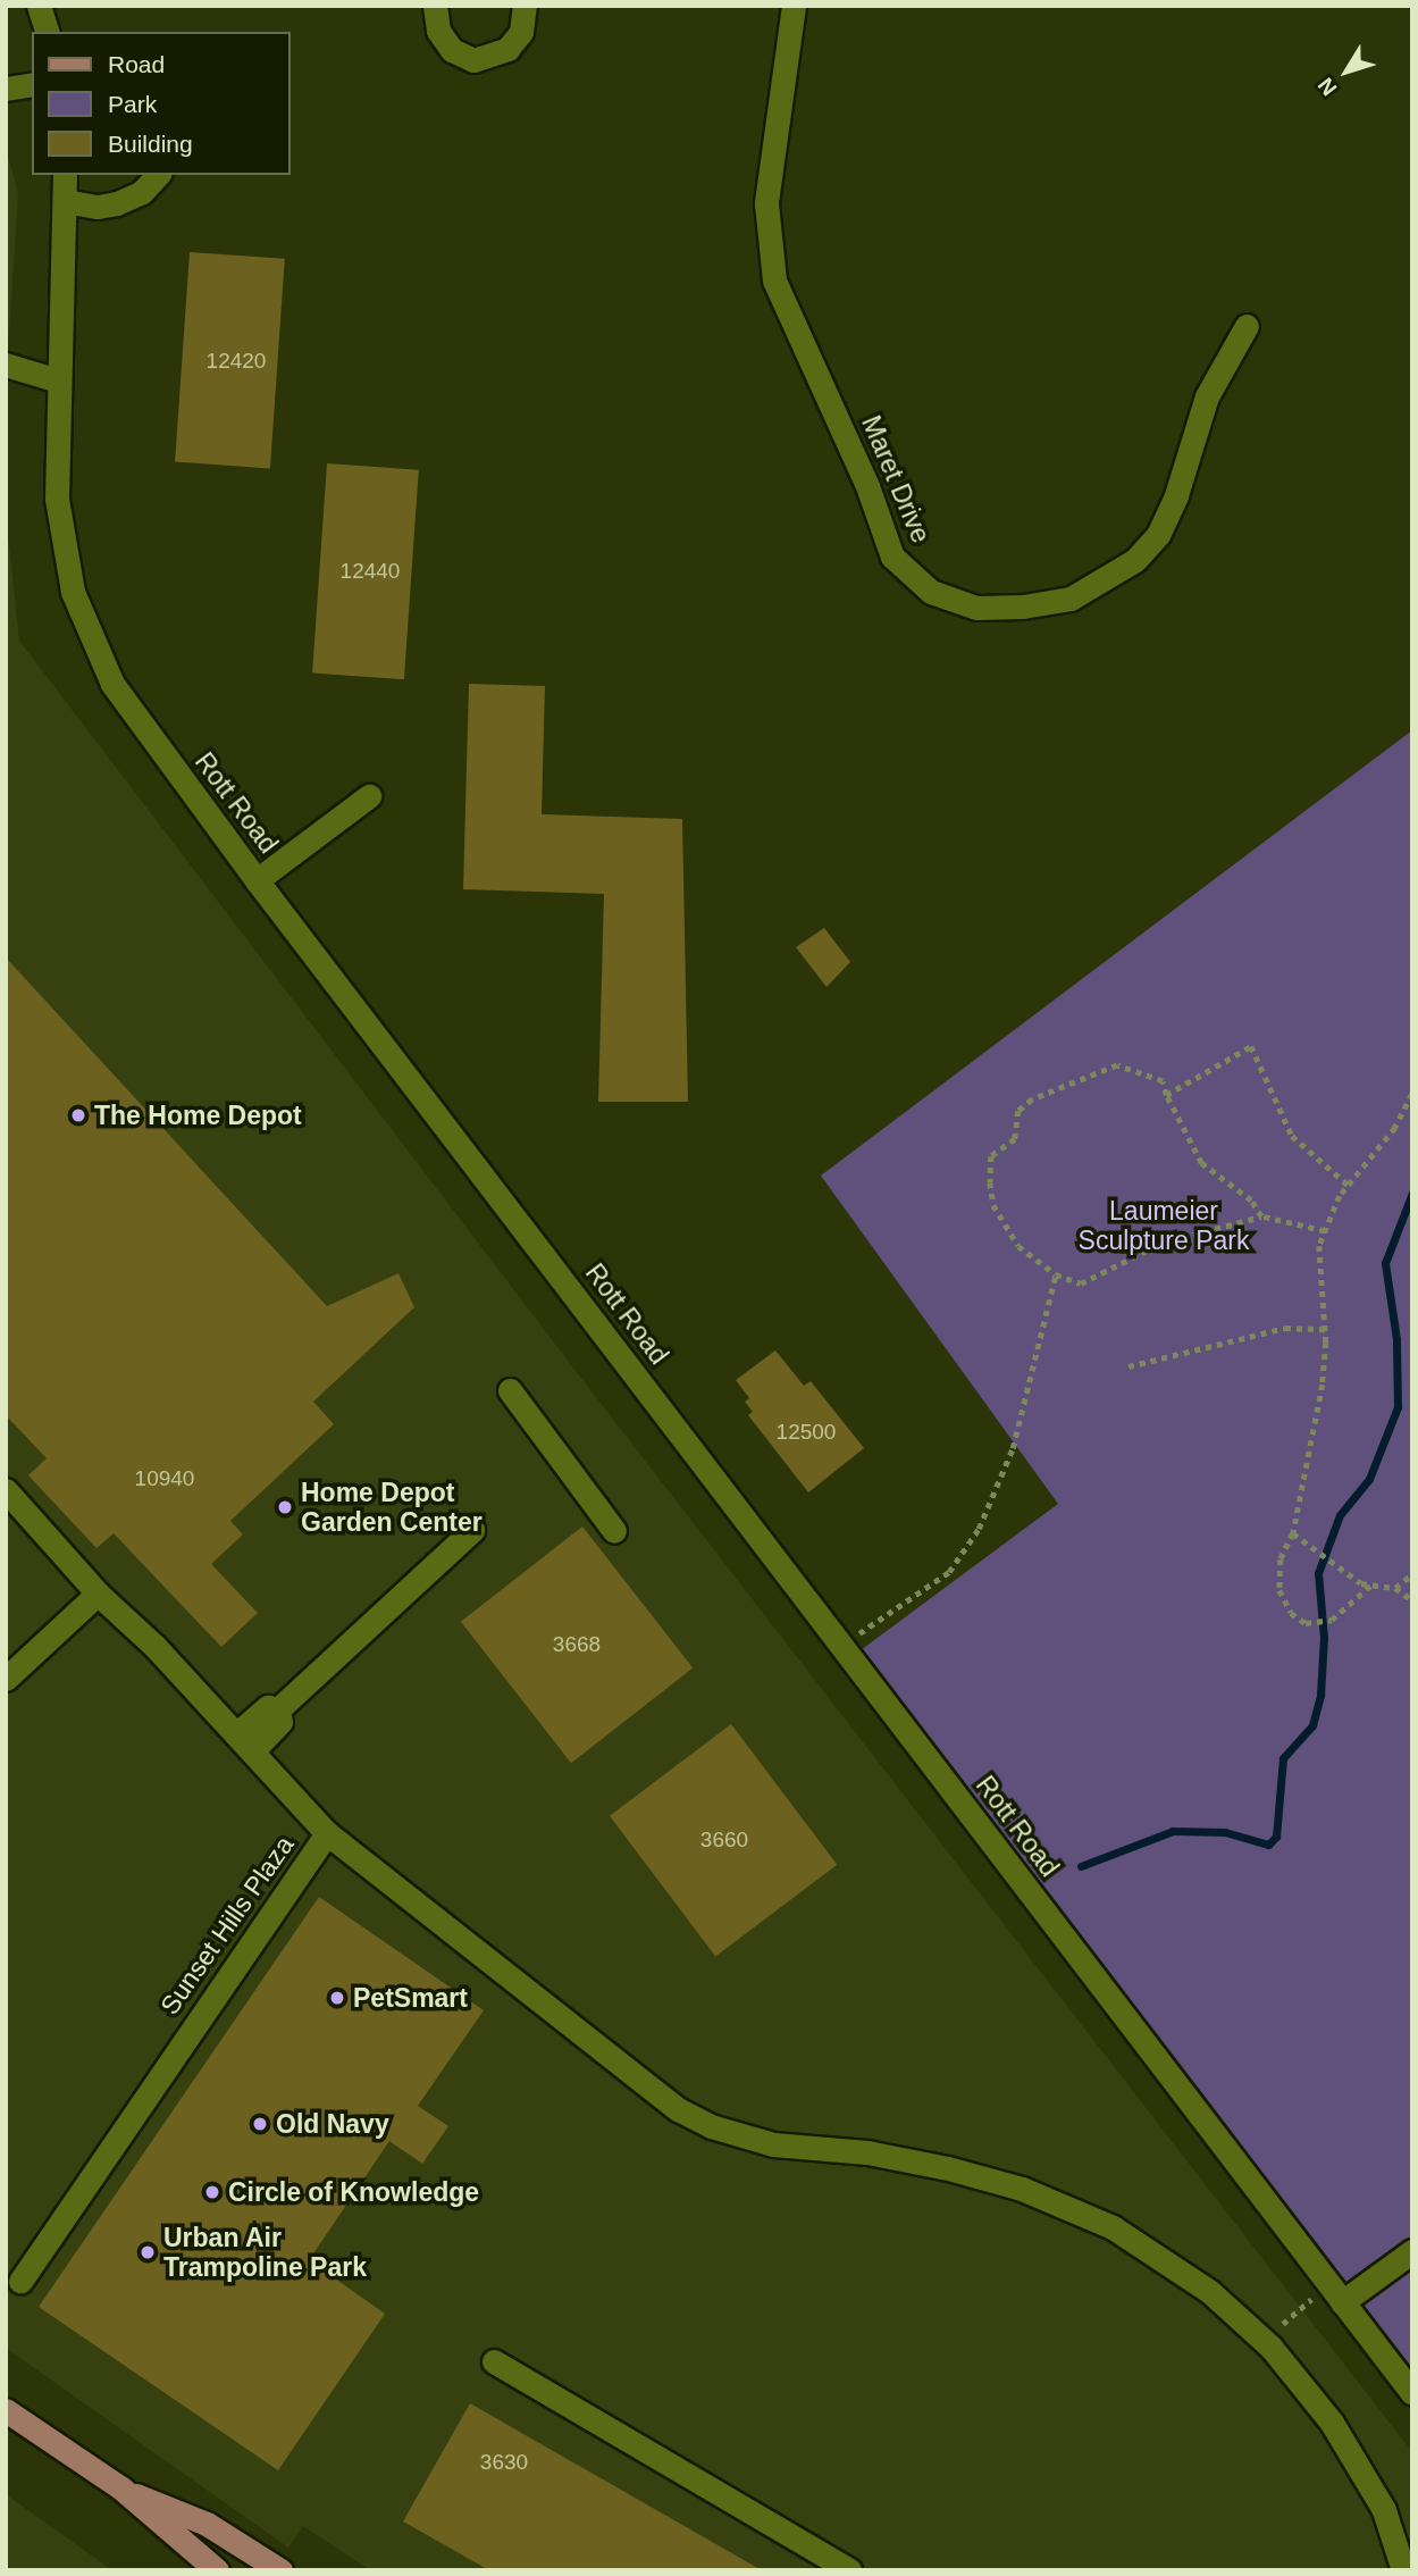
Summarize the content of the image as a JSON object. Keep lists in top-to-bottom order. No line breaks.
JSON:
{"streets":{"street":["Maret Drive","Rott Road","Sunset Hills Plaza"]},"parks":["Laumeier Sculpture Park"],"places":["The Home Depot","Home Depot Garden Center","PetSmart","Old Navy","Circle of Knowledge","Urban Air Trampoline Park"],"house_numbers":["12420","12440","12500","10940","3668","3660","3630"],"legend":["Road","Park","Building"],"north":"bottom left"}
